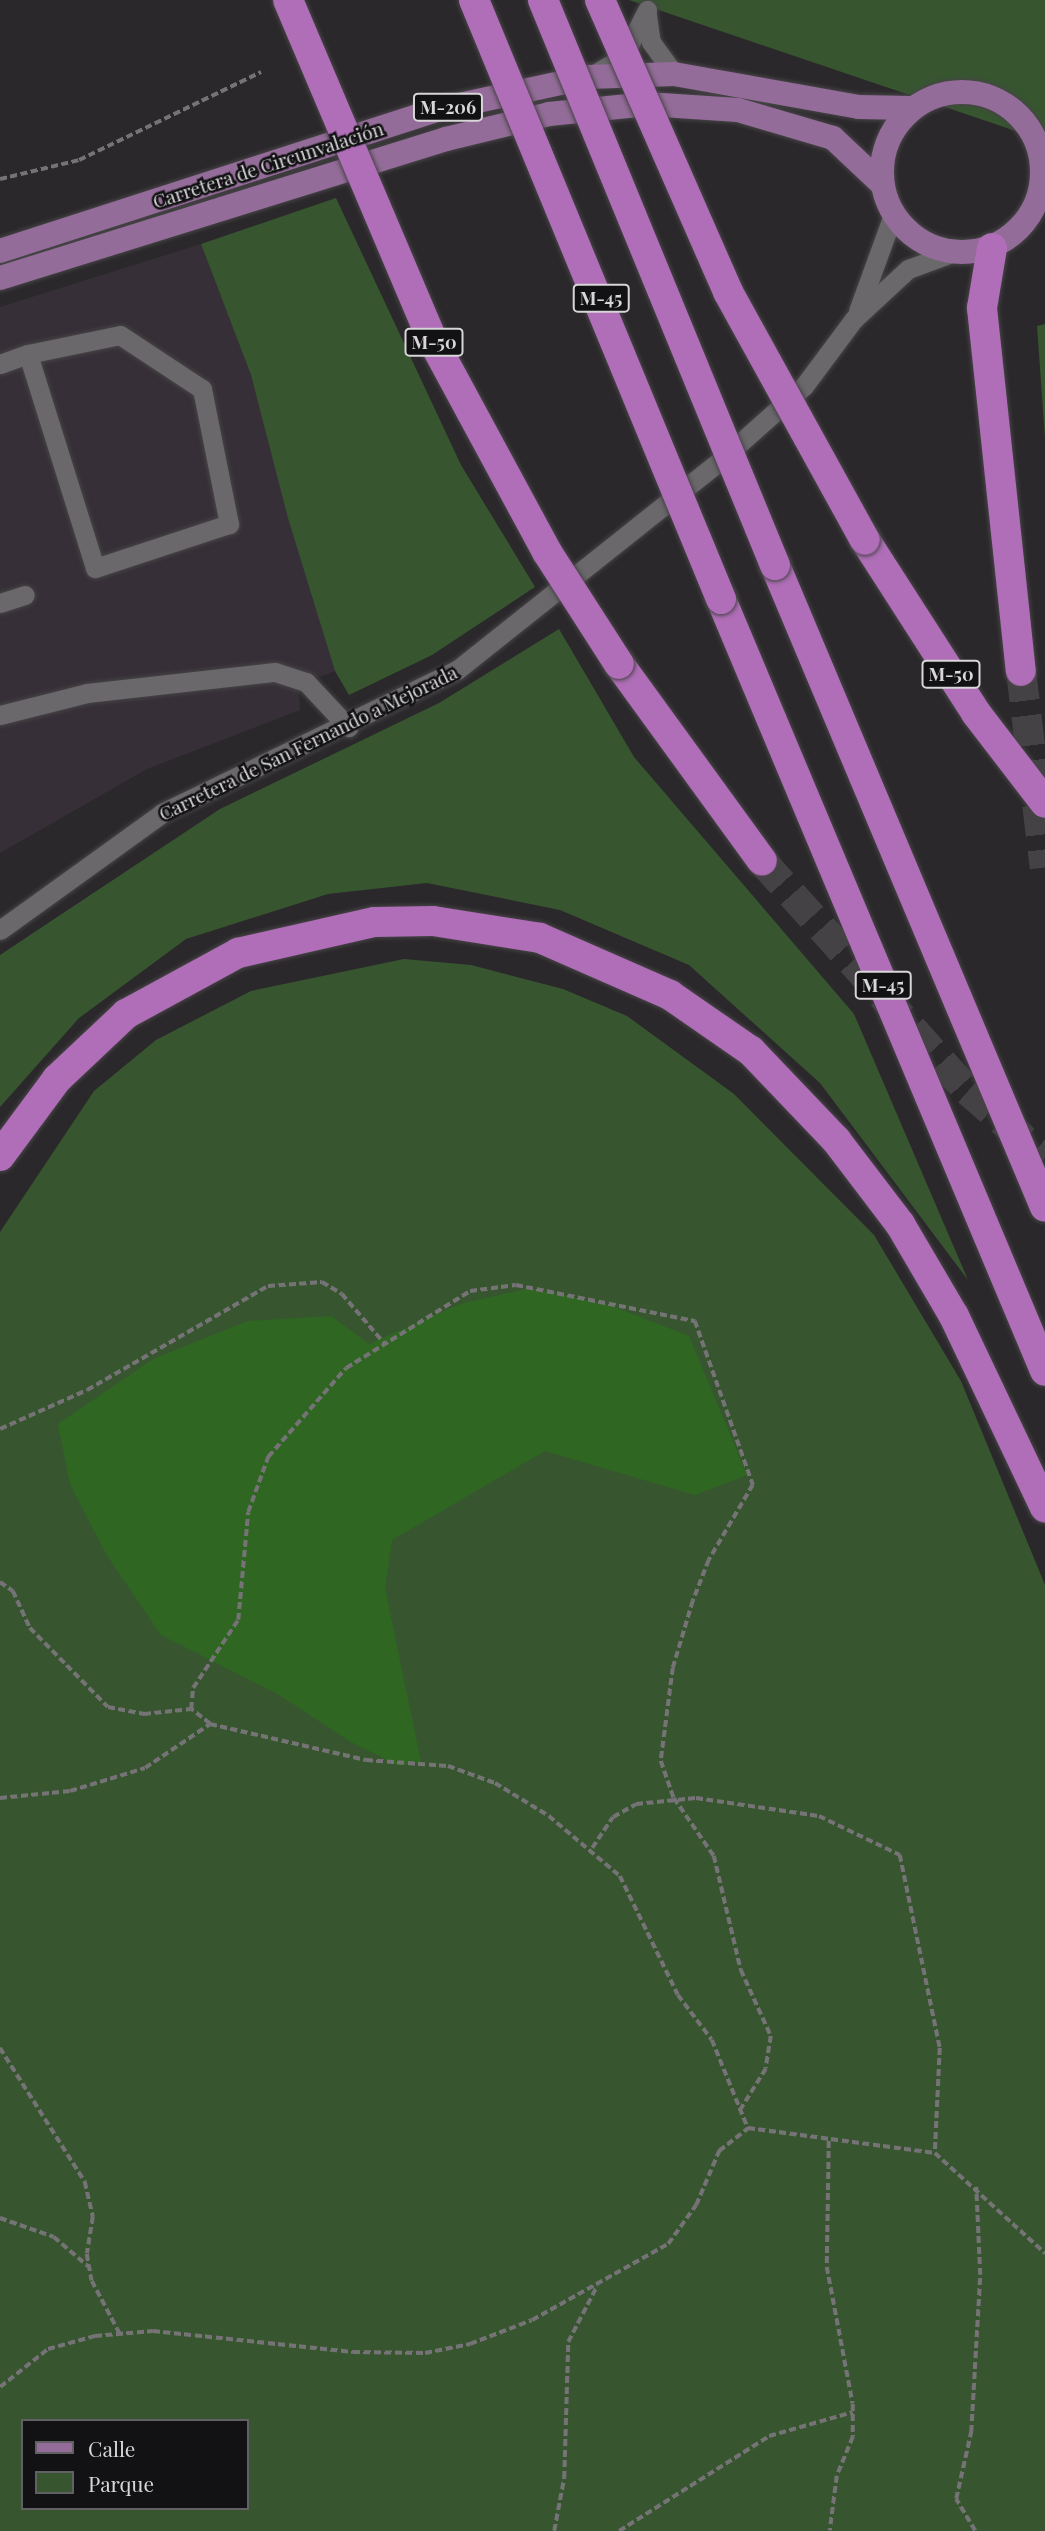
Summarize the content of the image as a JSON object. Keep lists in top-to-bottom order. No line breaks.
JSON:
{"streets":{"highway":["M-45","M-50"],"main road":["M-206","Carretera de Circunvalación"],"street":["Carretera de San Fernando a Mejorada"]},"crossings":[["M-206","Carretera de Circunvalación"]],"legend":["Calle","Parque"]}
